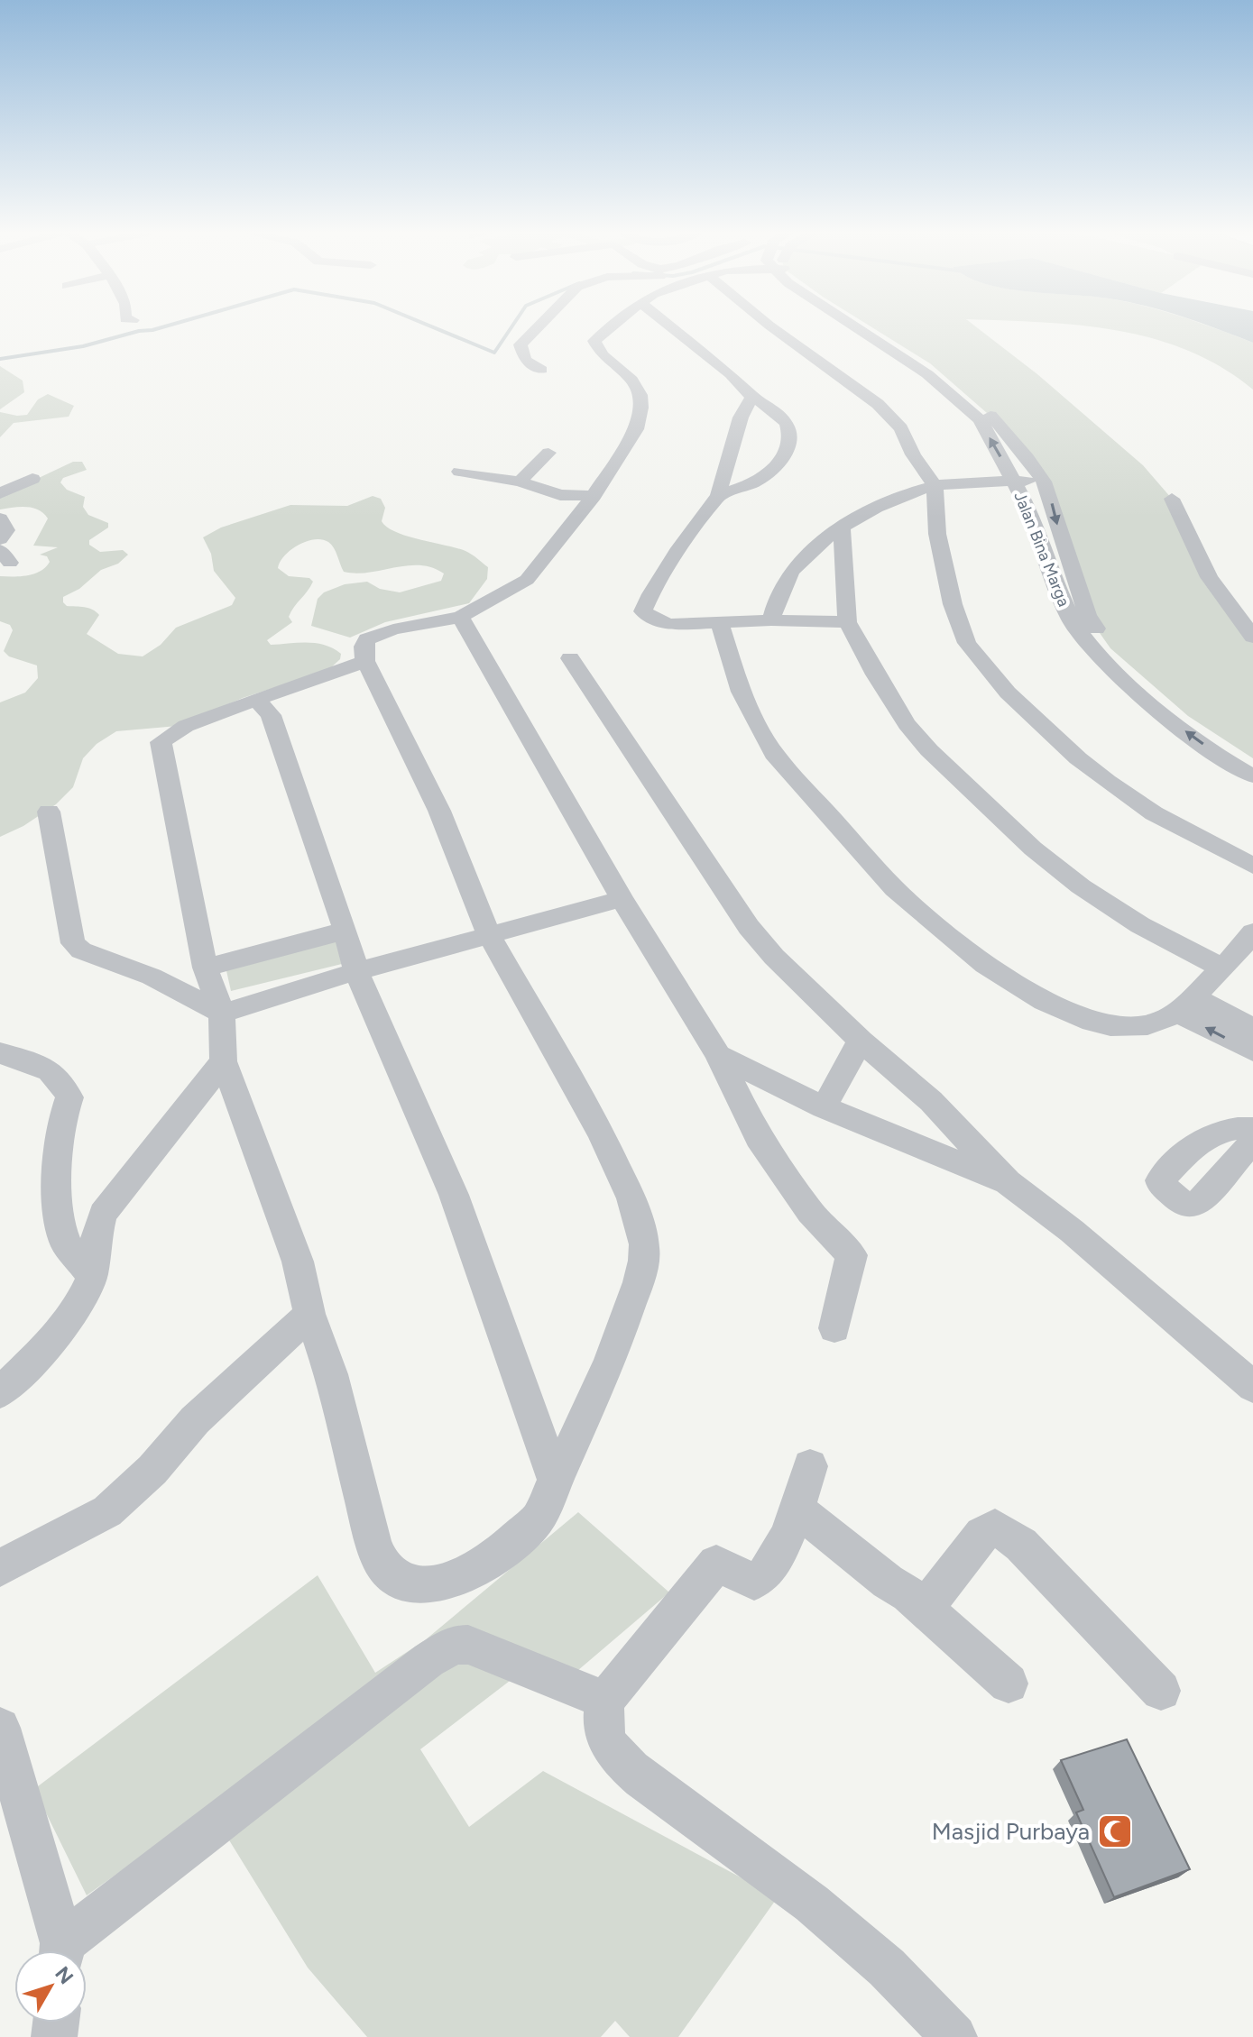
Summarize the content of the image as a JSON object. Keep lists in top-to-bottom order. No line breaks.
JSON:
{"streets":{"street":["Jalan Bina Marga"]},"places":{"mosque":["Masjid Purbaya"]},"north":"top right"}
